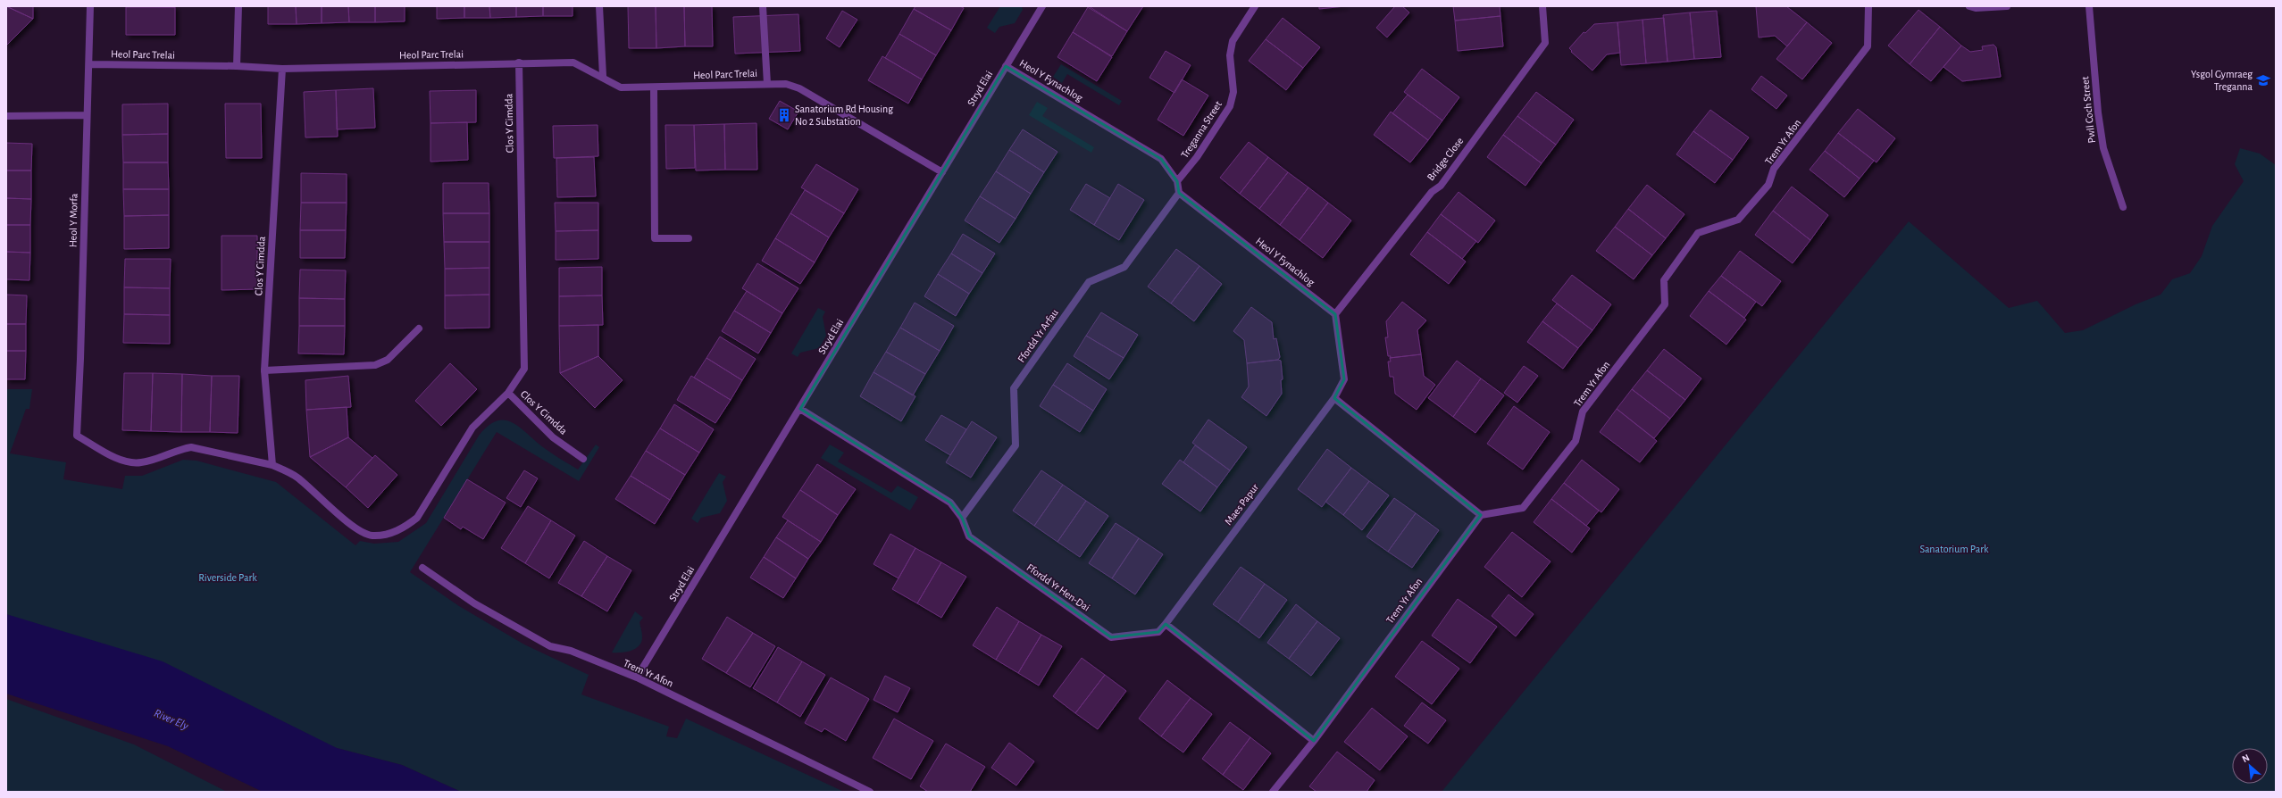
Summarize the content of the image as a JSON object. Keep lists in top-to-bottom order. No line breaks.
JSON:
{"streets":{"street":["Heol Parc Trelai","Heol Y Fynachlog","Stryd Elai","Pwll Coch Street","Clos Y Cimdda","Treganna Street","Trem Yr Afon","Bridge Close","Heol Y Morfa","Ffordd Yr Arfau","Maes Papur","Ffordd Yr Hen-Dai"]},"crossings":[["Heol Parc Trelai","Stryd Elai"],["Heol Parc Trelai","Clos Y Cimdda"],["Heol Parc Trelai","Heol Y Morfa"],["Heol Y Fynachlog","Stryd Elai"],["Heol Y Fynachlog","Treganna Street"],["Heol Y Fynachlog","Bridge Close"],["Heol Y Fynachlog","Ffordd Yr Arfau"],["Stryd Elai","Trem Yr Afon"],["Stryd Elai","Ffordd Yr Hen-Dai"],["Clos Y Cimdda","Heol Y Morfa"],["Ffordd Yr Arfau","Ffordd Yr Hen-Dai"],["Maes Papur","Ffordd Yr Hen-Dai"]],"water":["River Ely"],"parks":["Sanatorium Park","Riverside Park"],"places":{"school or university":["Ysgol Gymraeg Treganna"],"building":["Sanatorium Rd Housing No 2 Substation"]},"north":"top left"}
